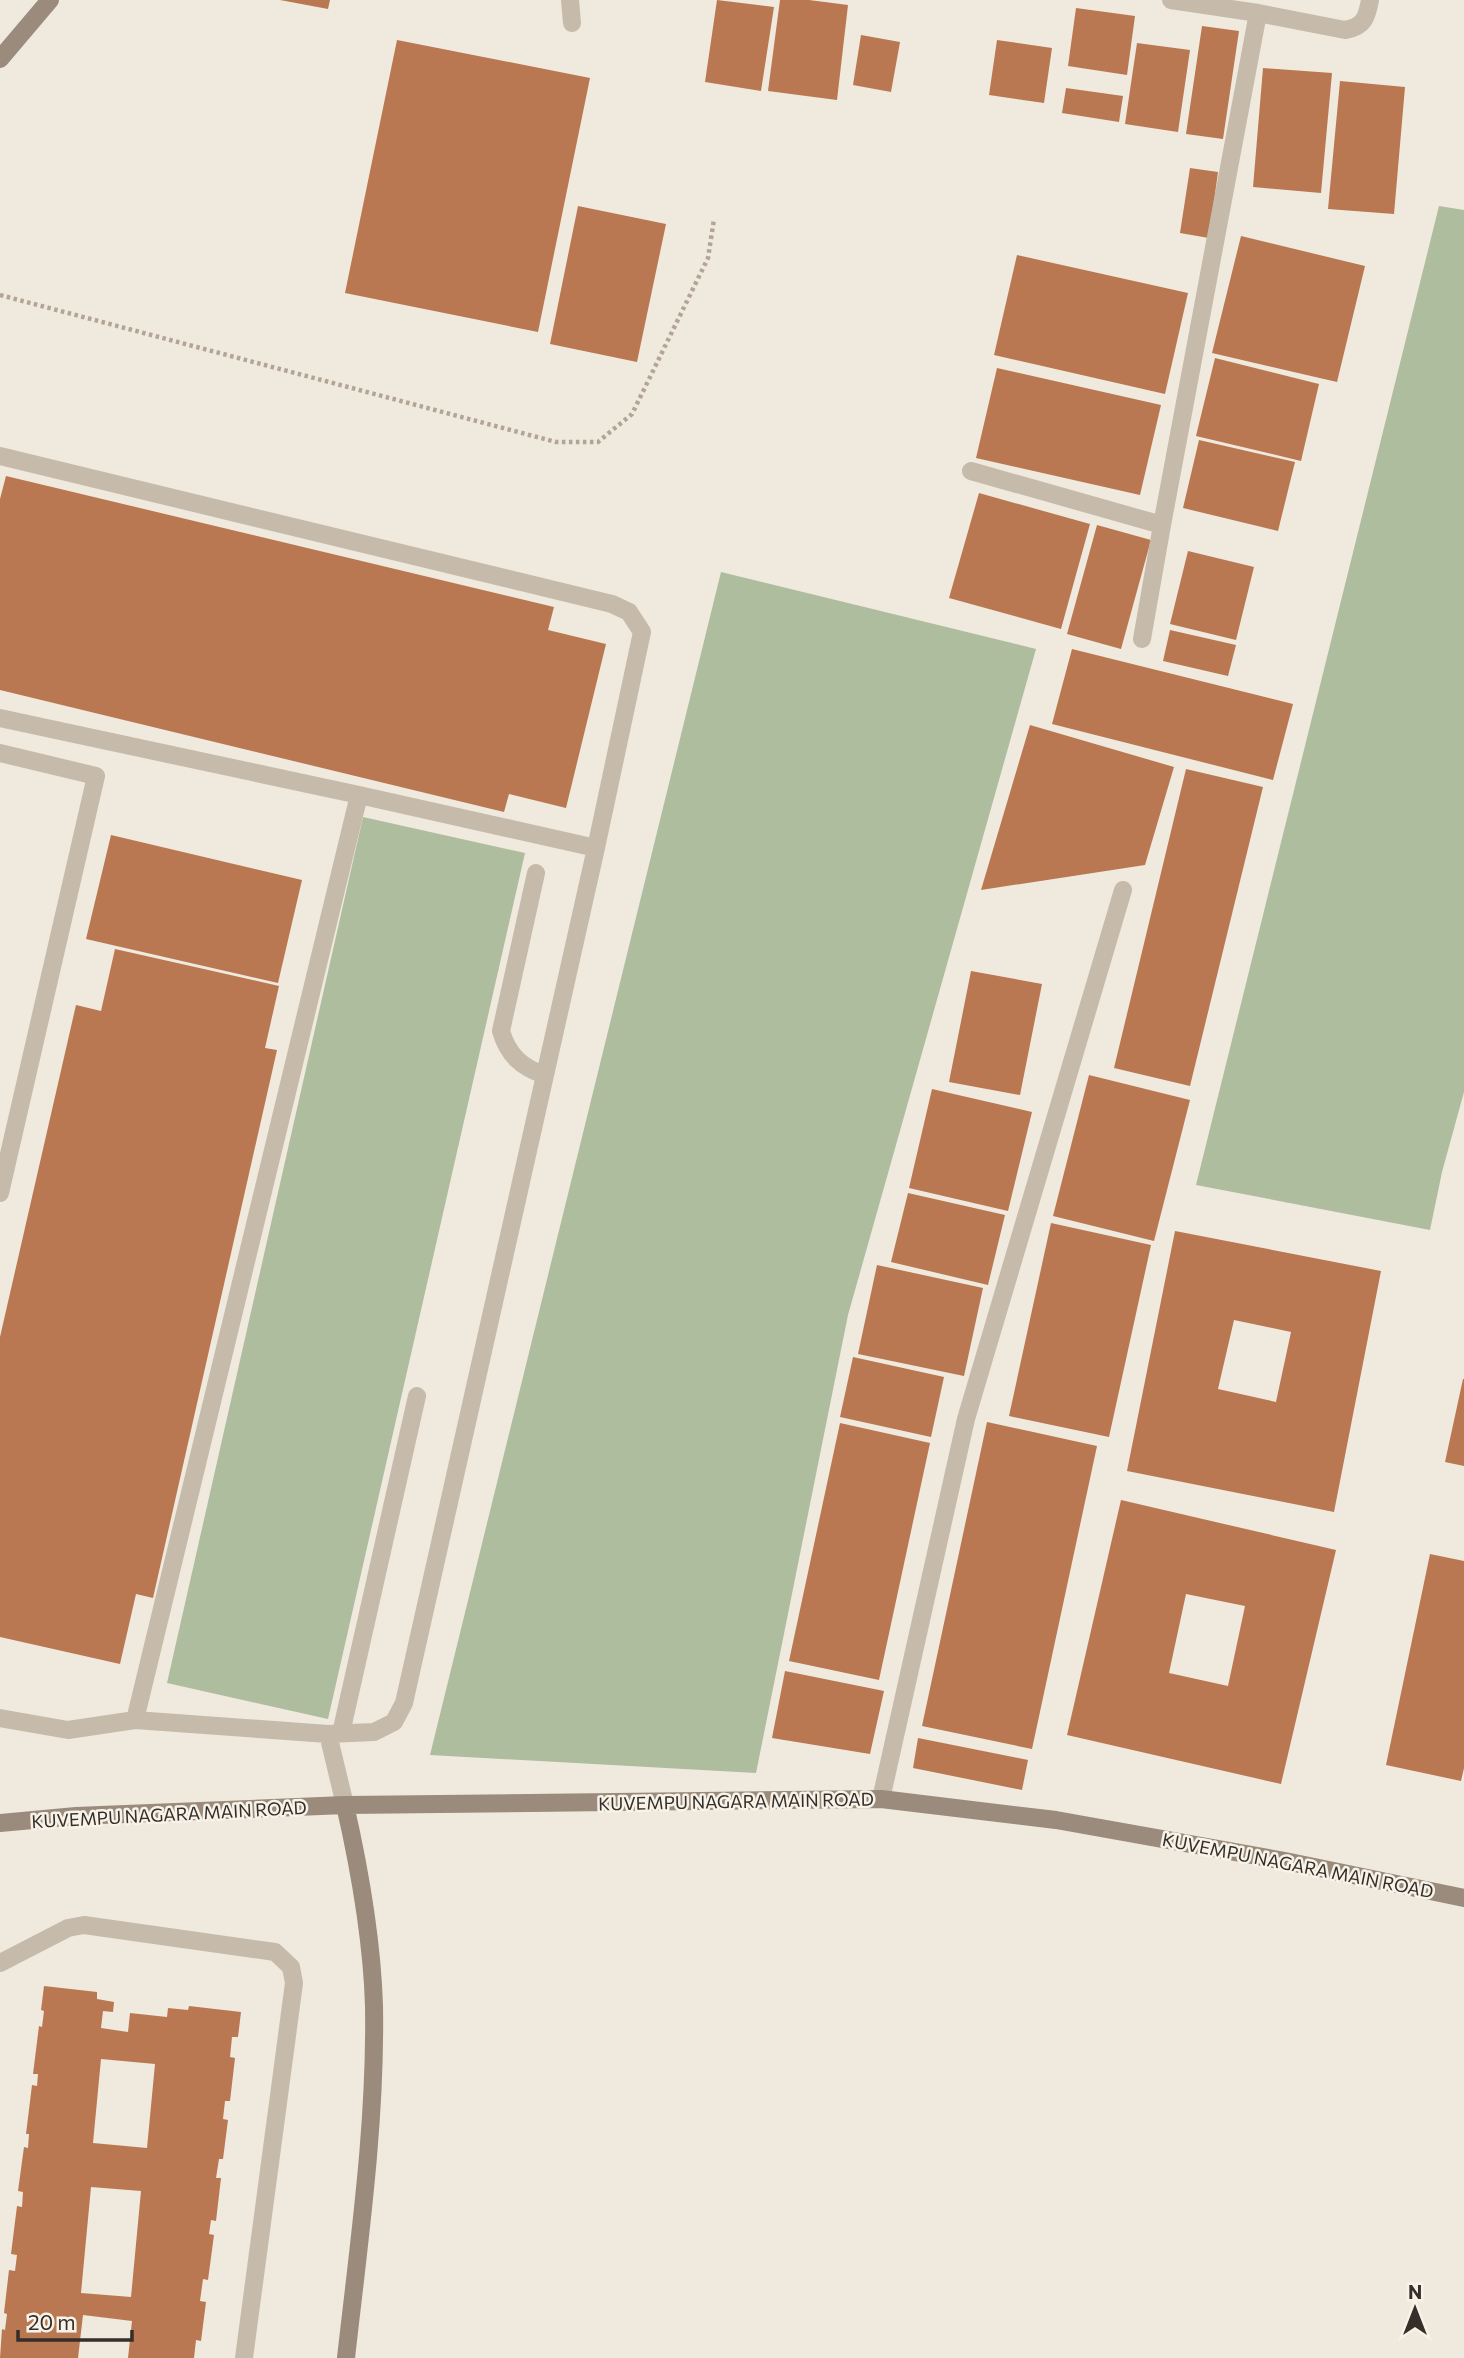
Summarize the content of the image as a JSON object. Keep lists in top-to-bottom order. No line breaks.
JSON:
{"streets":{"street":["KUVEMPU NAGARA MAIN ROAD"]},"scale_bar":"20 m","north":"top"}
